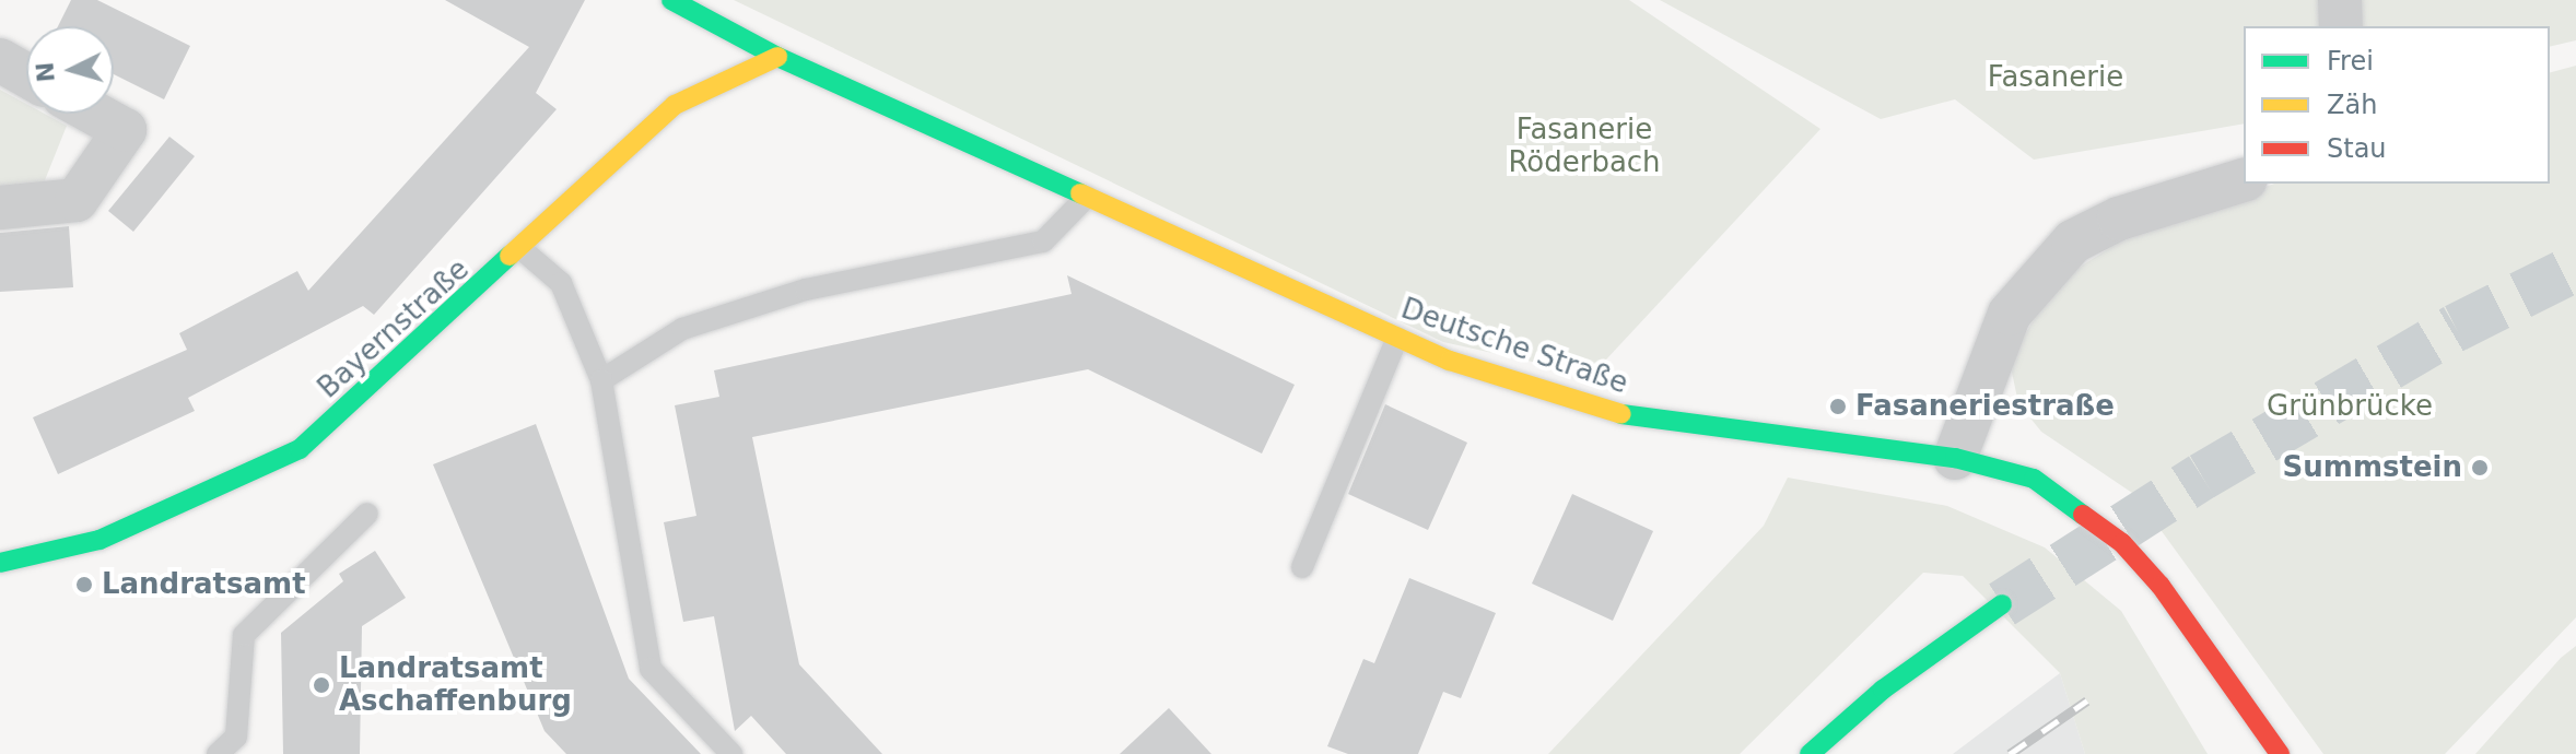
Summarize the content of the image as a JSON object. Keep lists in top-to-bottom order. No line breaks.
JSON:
{"streets":{"main road":["Bayernstraße","Deutsche Straße"]},"crossings":[["Bayernstraße","Deutsche Straße"]],"parks":["Fasanerie","Fasanerie Röderbach","Grünbrücke"],"places":["Fasaneriestraße","Summstein","Landratsamt","Landratsamt Aschaffenburg"],"legend":["Frei","Zäh","Stau"],"north":"left"}
